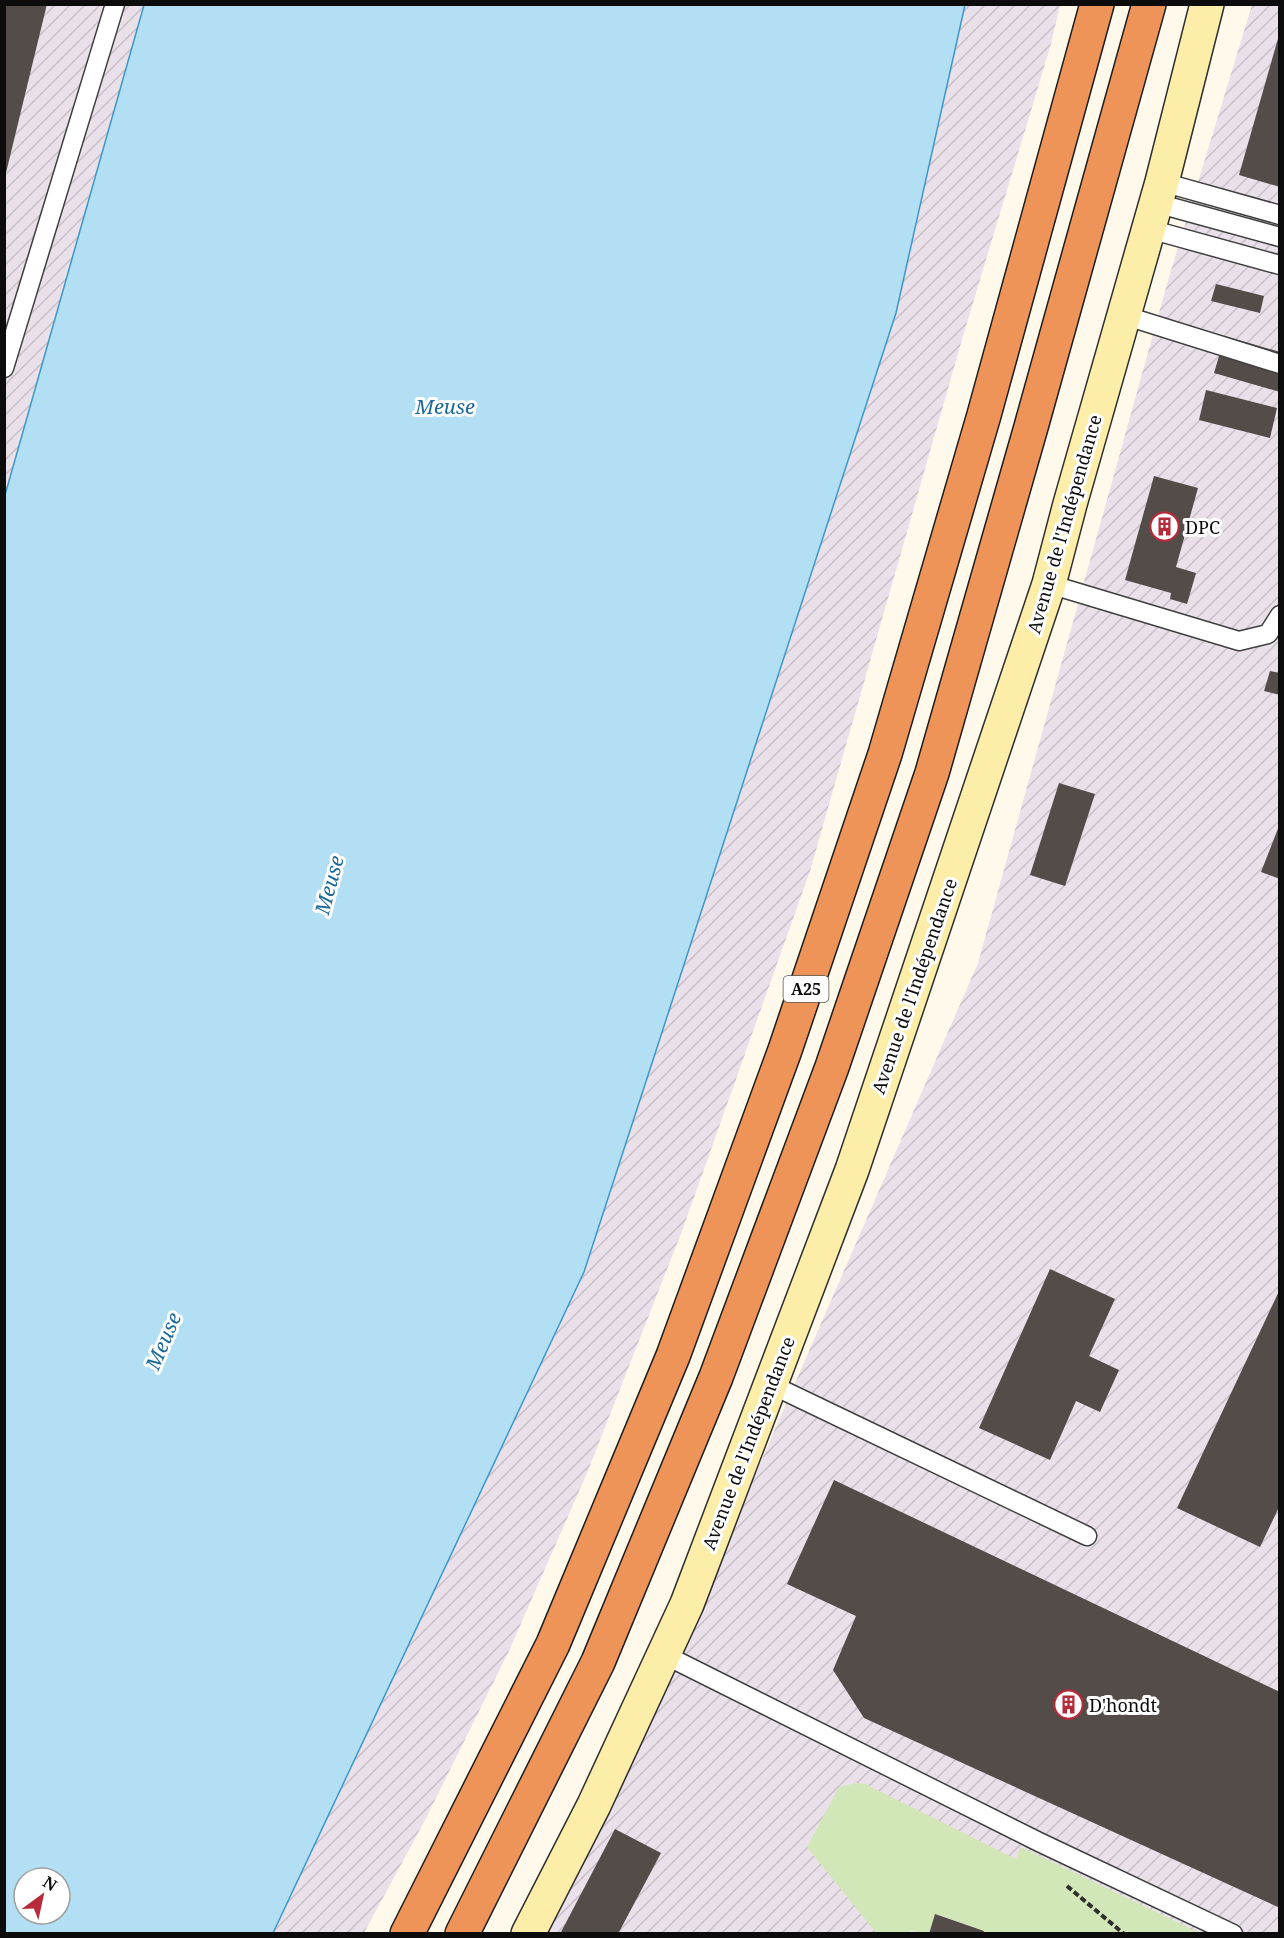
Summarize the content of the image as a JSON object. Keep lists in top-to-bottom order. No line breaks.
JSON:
{"streets":{"highway":["A25"],"main road":["Avenue de l'Indépendance"]},"water":["Meuse"],"places":{"building":["DPC","D'hondt"]},"north":"top right"}
